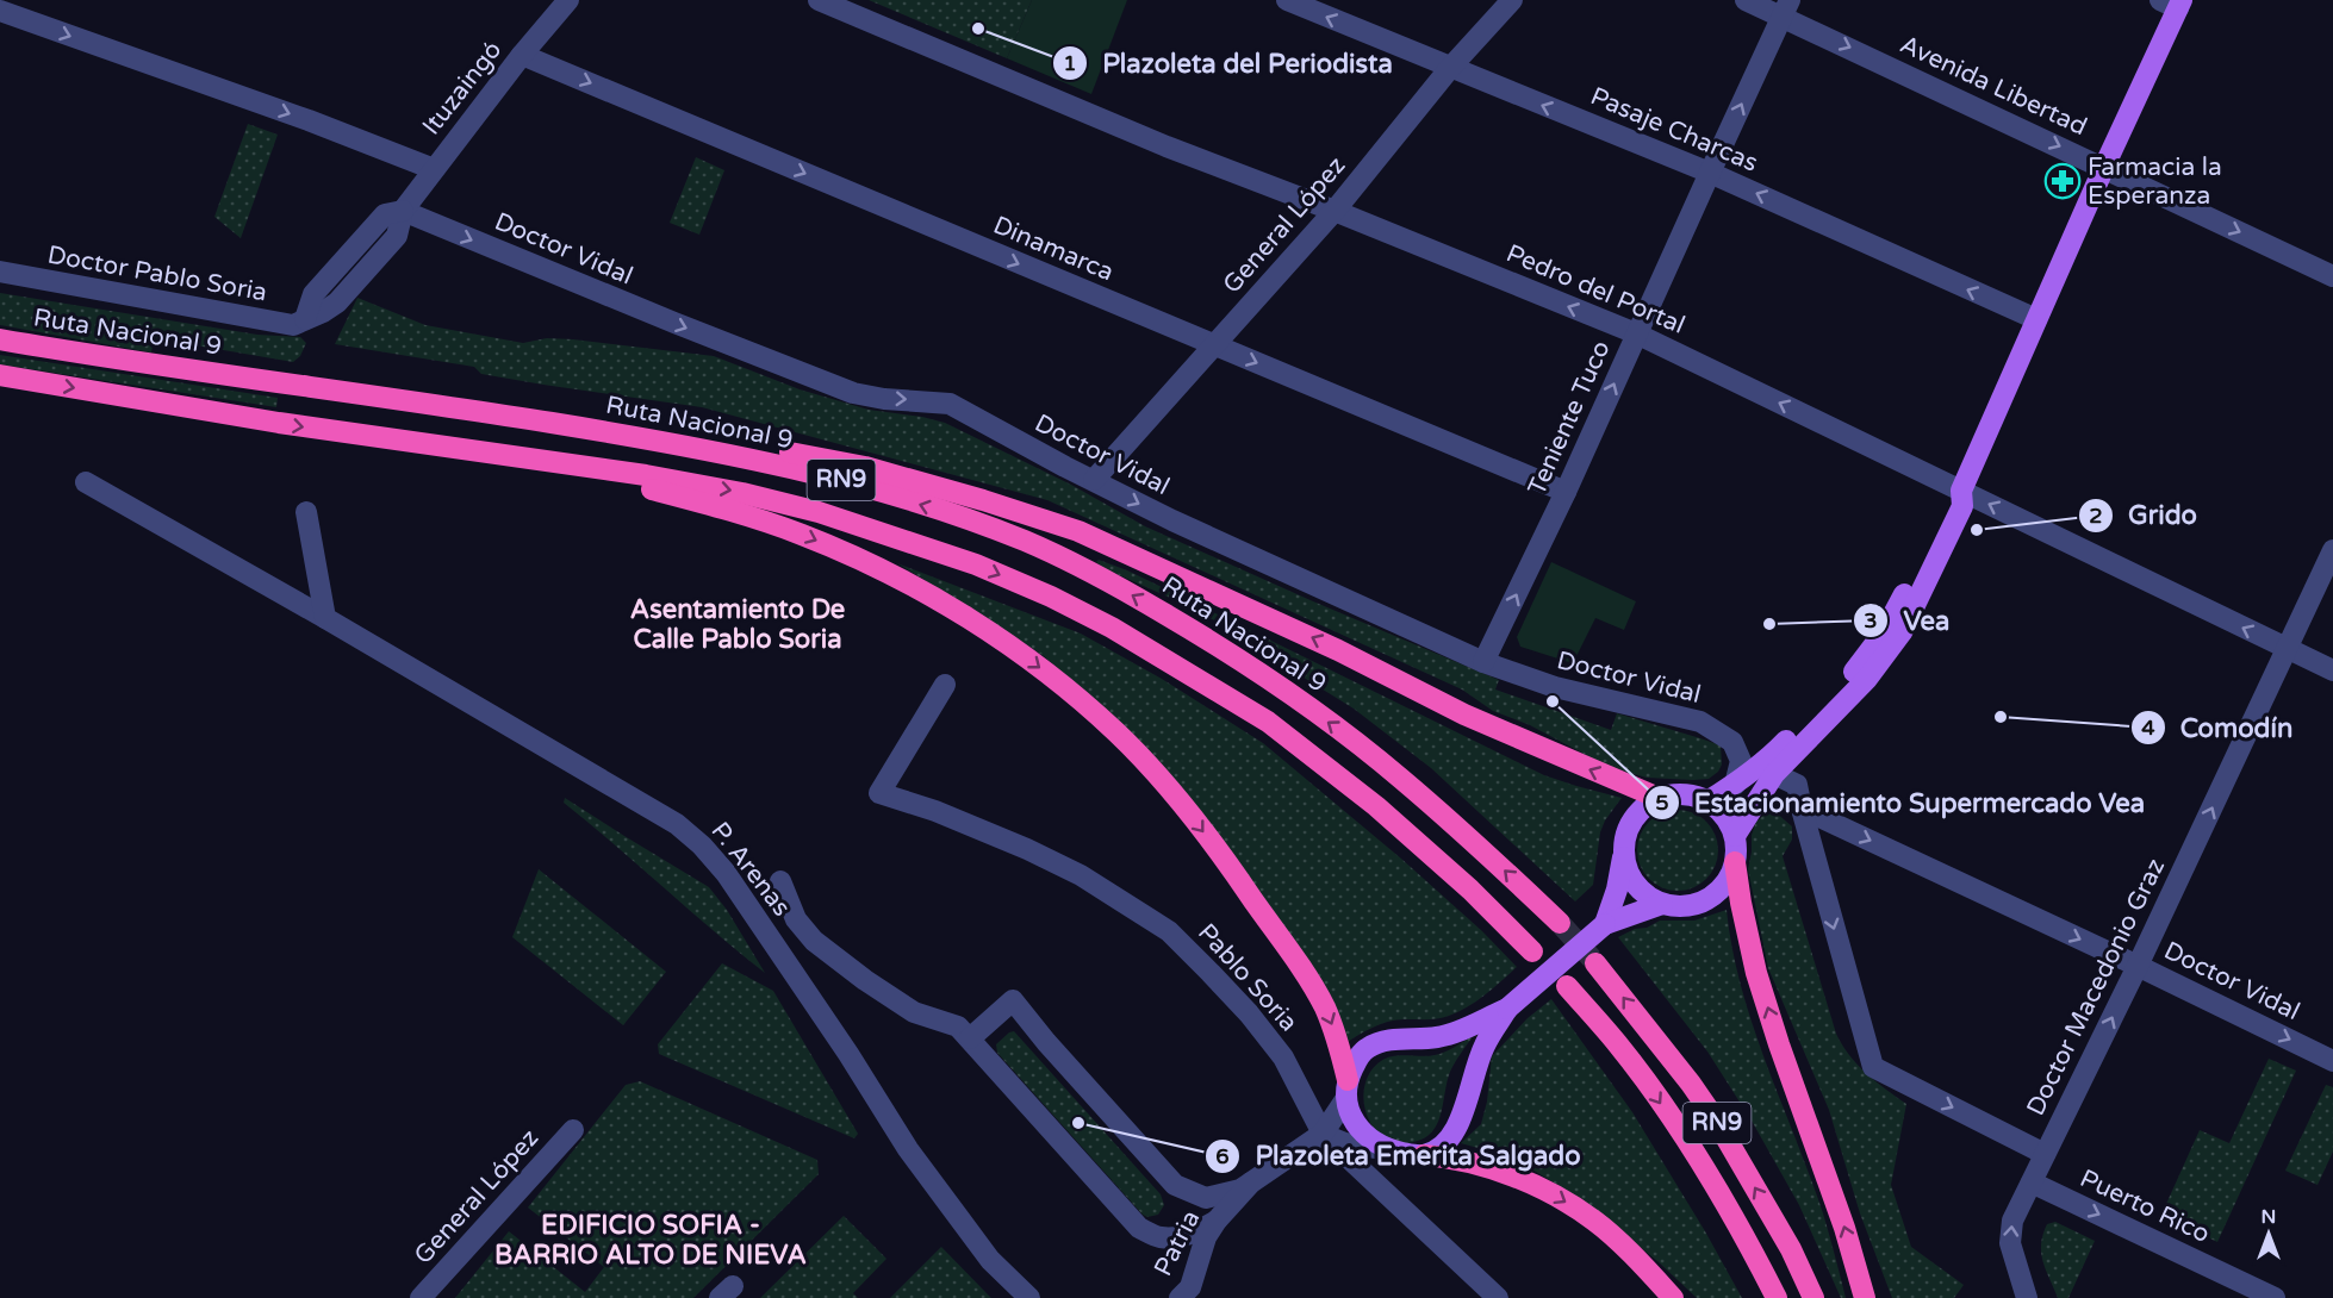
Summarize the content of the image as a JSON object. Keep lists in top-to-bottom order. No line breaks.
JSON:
{"streets":{"highway":["Ruta Nacional 9","RN9"],"street":["Avenida Libertad","Ituzaingó","Pasaje Charcas","General López","Doctor Vidal","Dinamarca","Doctor Pablo Soria","Pedro del Portal","Teniente Tuco","P. Arenas","Pablo Soria","Doctor Macedonio Graz","Puerto Rico","Patria"]},"crossings":[["Avenida Libertad","Teniente Tuco"],["Ituzaingó","Doctor Vidal"],["Ituzaingó","Dinamarca"],["Ituzaingó","Doctor Pablo Soria"],["Pasaje Charcas","General López"],["Pasaje Charcas","Teniente Tuco"],["General López","Doctor Vidal"],["General López","Dinamarca"],["General López","Pedro del Portal"],["Doctor Vidal","Teniente Tuco"],["Doctor Vidal","Doctor Macedonio Graz"],["Dinamarca","Teniente Tuco"],["Pedro del Portal","Teniente Tuco"],["Pedro del Portal","Doctor Macedonio Graz"],["Pablo Soria","Patria"],["Doctor Macedonio Graz","Puerto Rico"]],"one_way":["Avenida Libertad","Pasaje Charcas","Doctor Vidal","Dinamarca","Pedro del Portal","Teniente Tuco","Doctor Macedonio Graz","Puerto Rico"],"districts":["Asentamiento De Calle Pablo Soria","EDIFICIO SOFIA - BARRIO ALTO DE NIEVA"],"places":{"other":["Plazoleta del Periodista","Grido","Vea","Estacionamiento Supermercado Vea","Comodín","Plazoleta Emerita Salgado"],"pharmacy":["Farmacia la Esperanza"]},"north":"top"}
